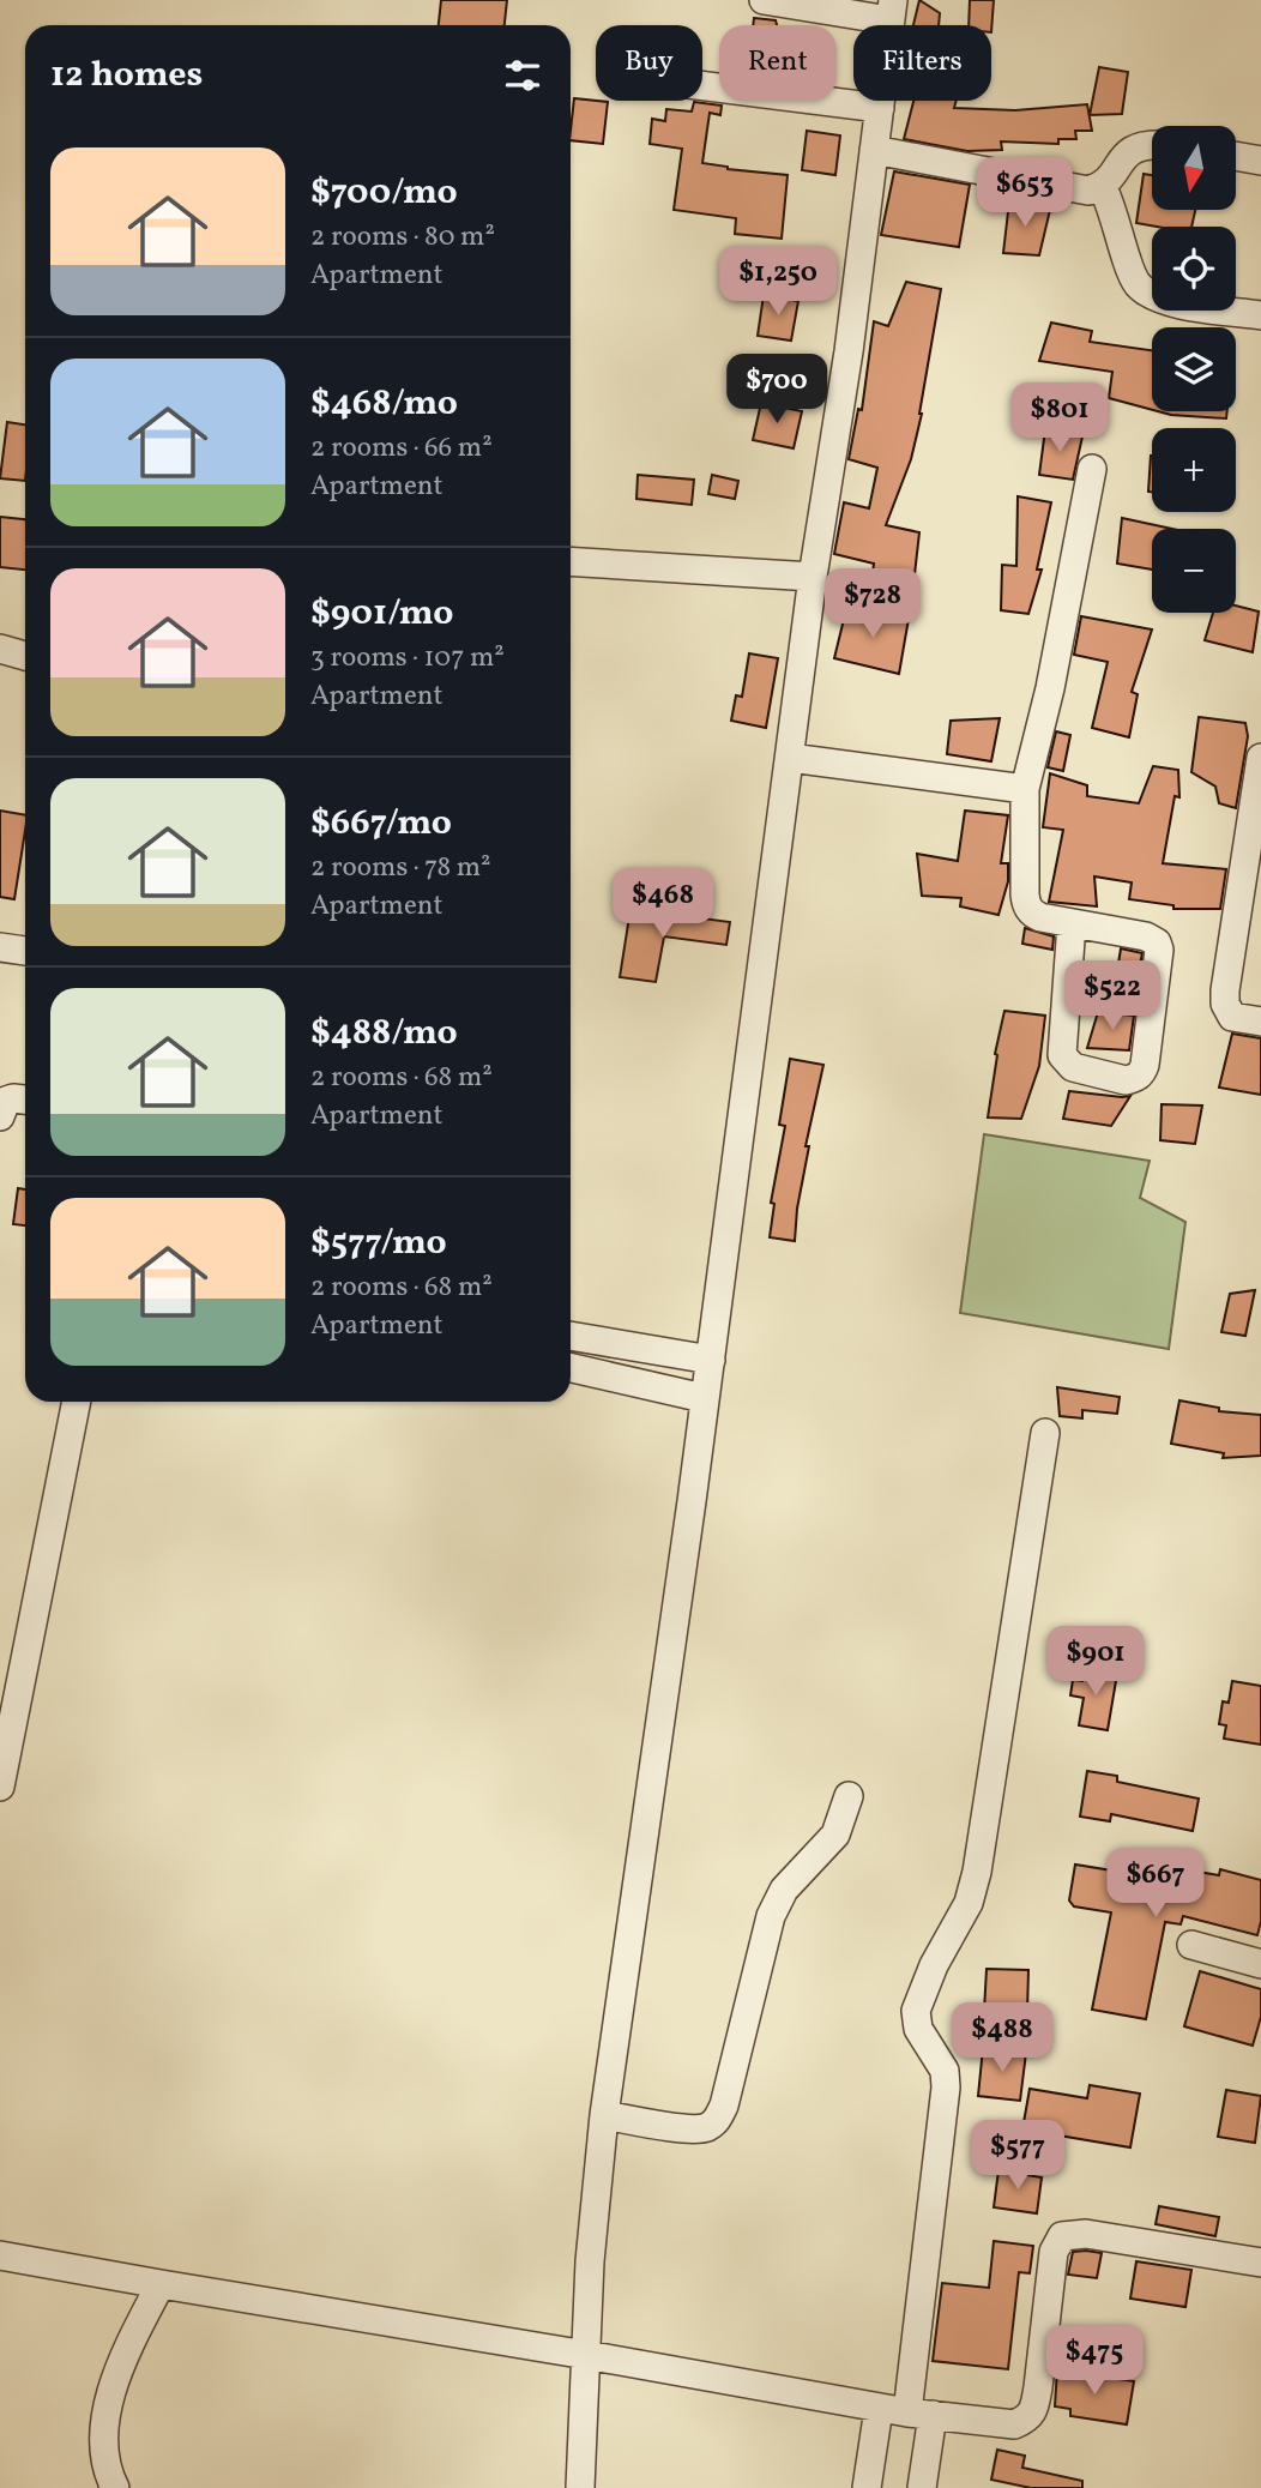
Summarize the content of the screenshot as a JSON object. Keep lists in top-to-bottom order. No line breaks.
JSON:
{"north":"bottom","page":{"chip":["Buy","Rent","Filters"],"heading":"12 homes","map_buttons":["+","−"],"list":[{"name":"$700/mo","note":"2 rooms · 80 m² · Apartment"},{"name":"$468/mo","note":"2 rooms · 66 m² · Apartment"},{"name":"$901/mo","note":"3 rooms · 107 m² · Apartment"},{"name":"$667/mo","note":"2 rooms · 78 m² · Apartment"},{"name":"$488/mo","note":"2 rooms · 68 m² · Apartment"},{"name":"$577/mo","note":"2 rooms · 68 m² · Apartment"}],"price":["$653","$1,250","$700","$801","$728","$468","$522","$901","$667","$488","$577","$475"]}}
